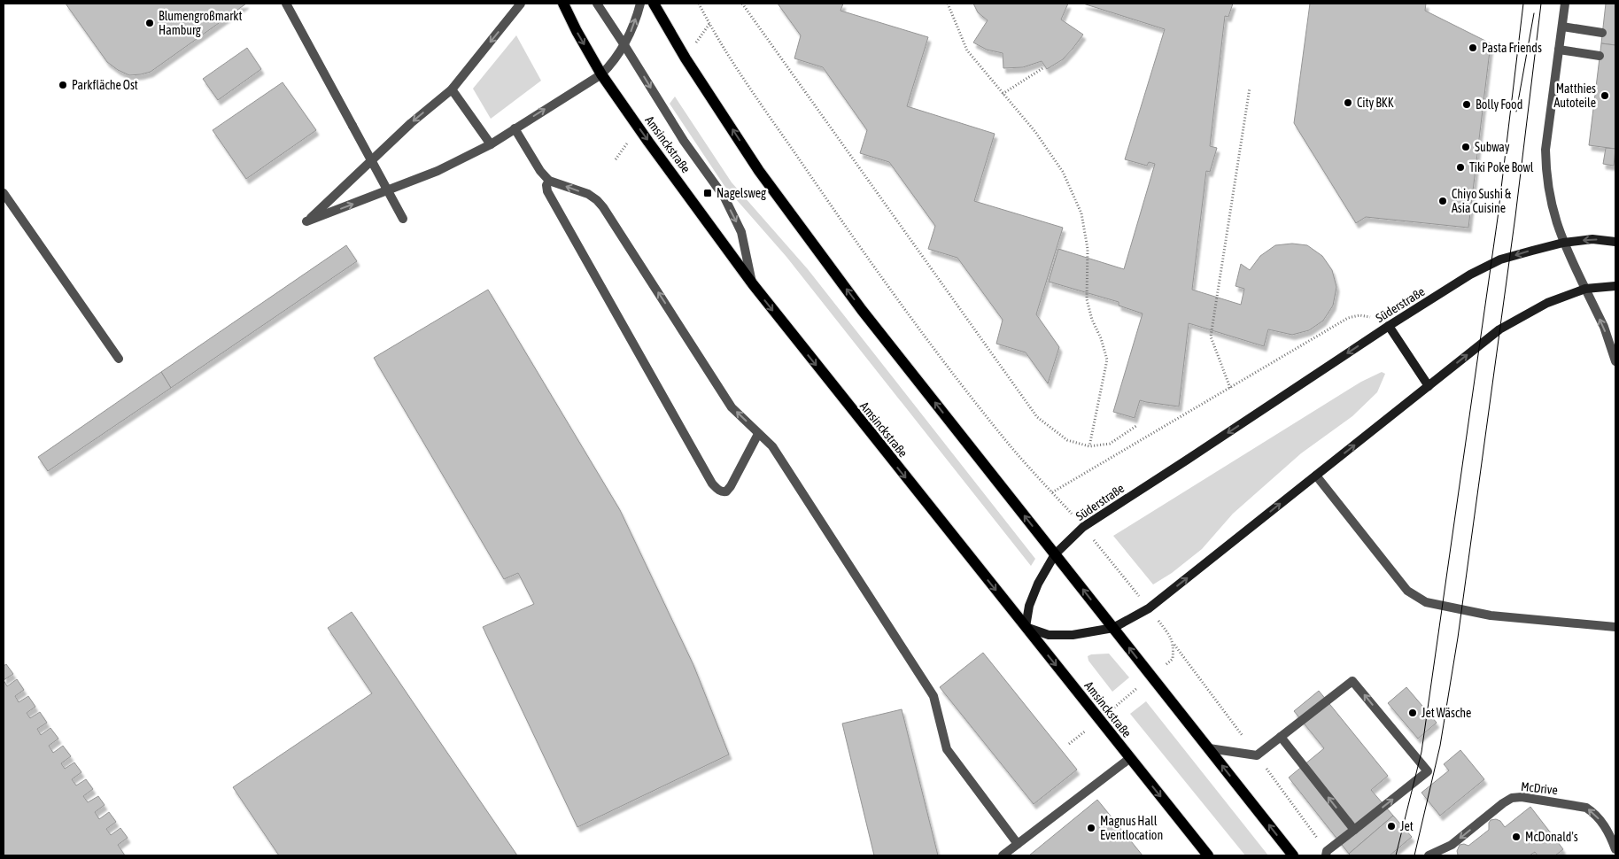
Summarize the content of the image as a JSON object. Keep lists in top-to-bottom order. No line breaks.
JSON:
{"streets":{"main road":["Amsinckstraße","Süderstraße"],"street":["McDrive"]},"crossings":[["Amsinckstraße","Süderstraße"]],"one_way":["McDrive"],"places":{"other":["Blumengroßmarkt Hamburg","Pasta Friends","Parkfläche Ost","Matthies Autoteile","City BKK","Bolly Food","Subway","Tiki Poke Bowl","Chiyo Sushi & Asia Cuisine","Jet Wäsche","Jet","Magnus Hall Eventlocation","McDonald's"],"transit":["Nagelsweg"]}}
